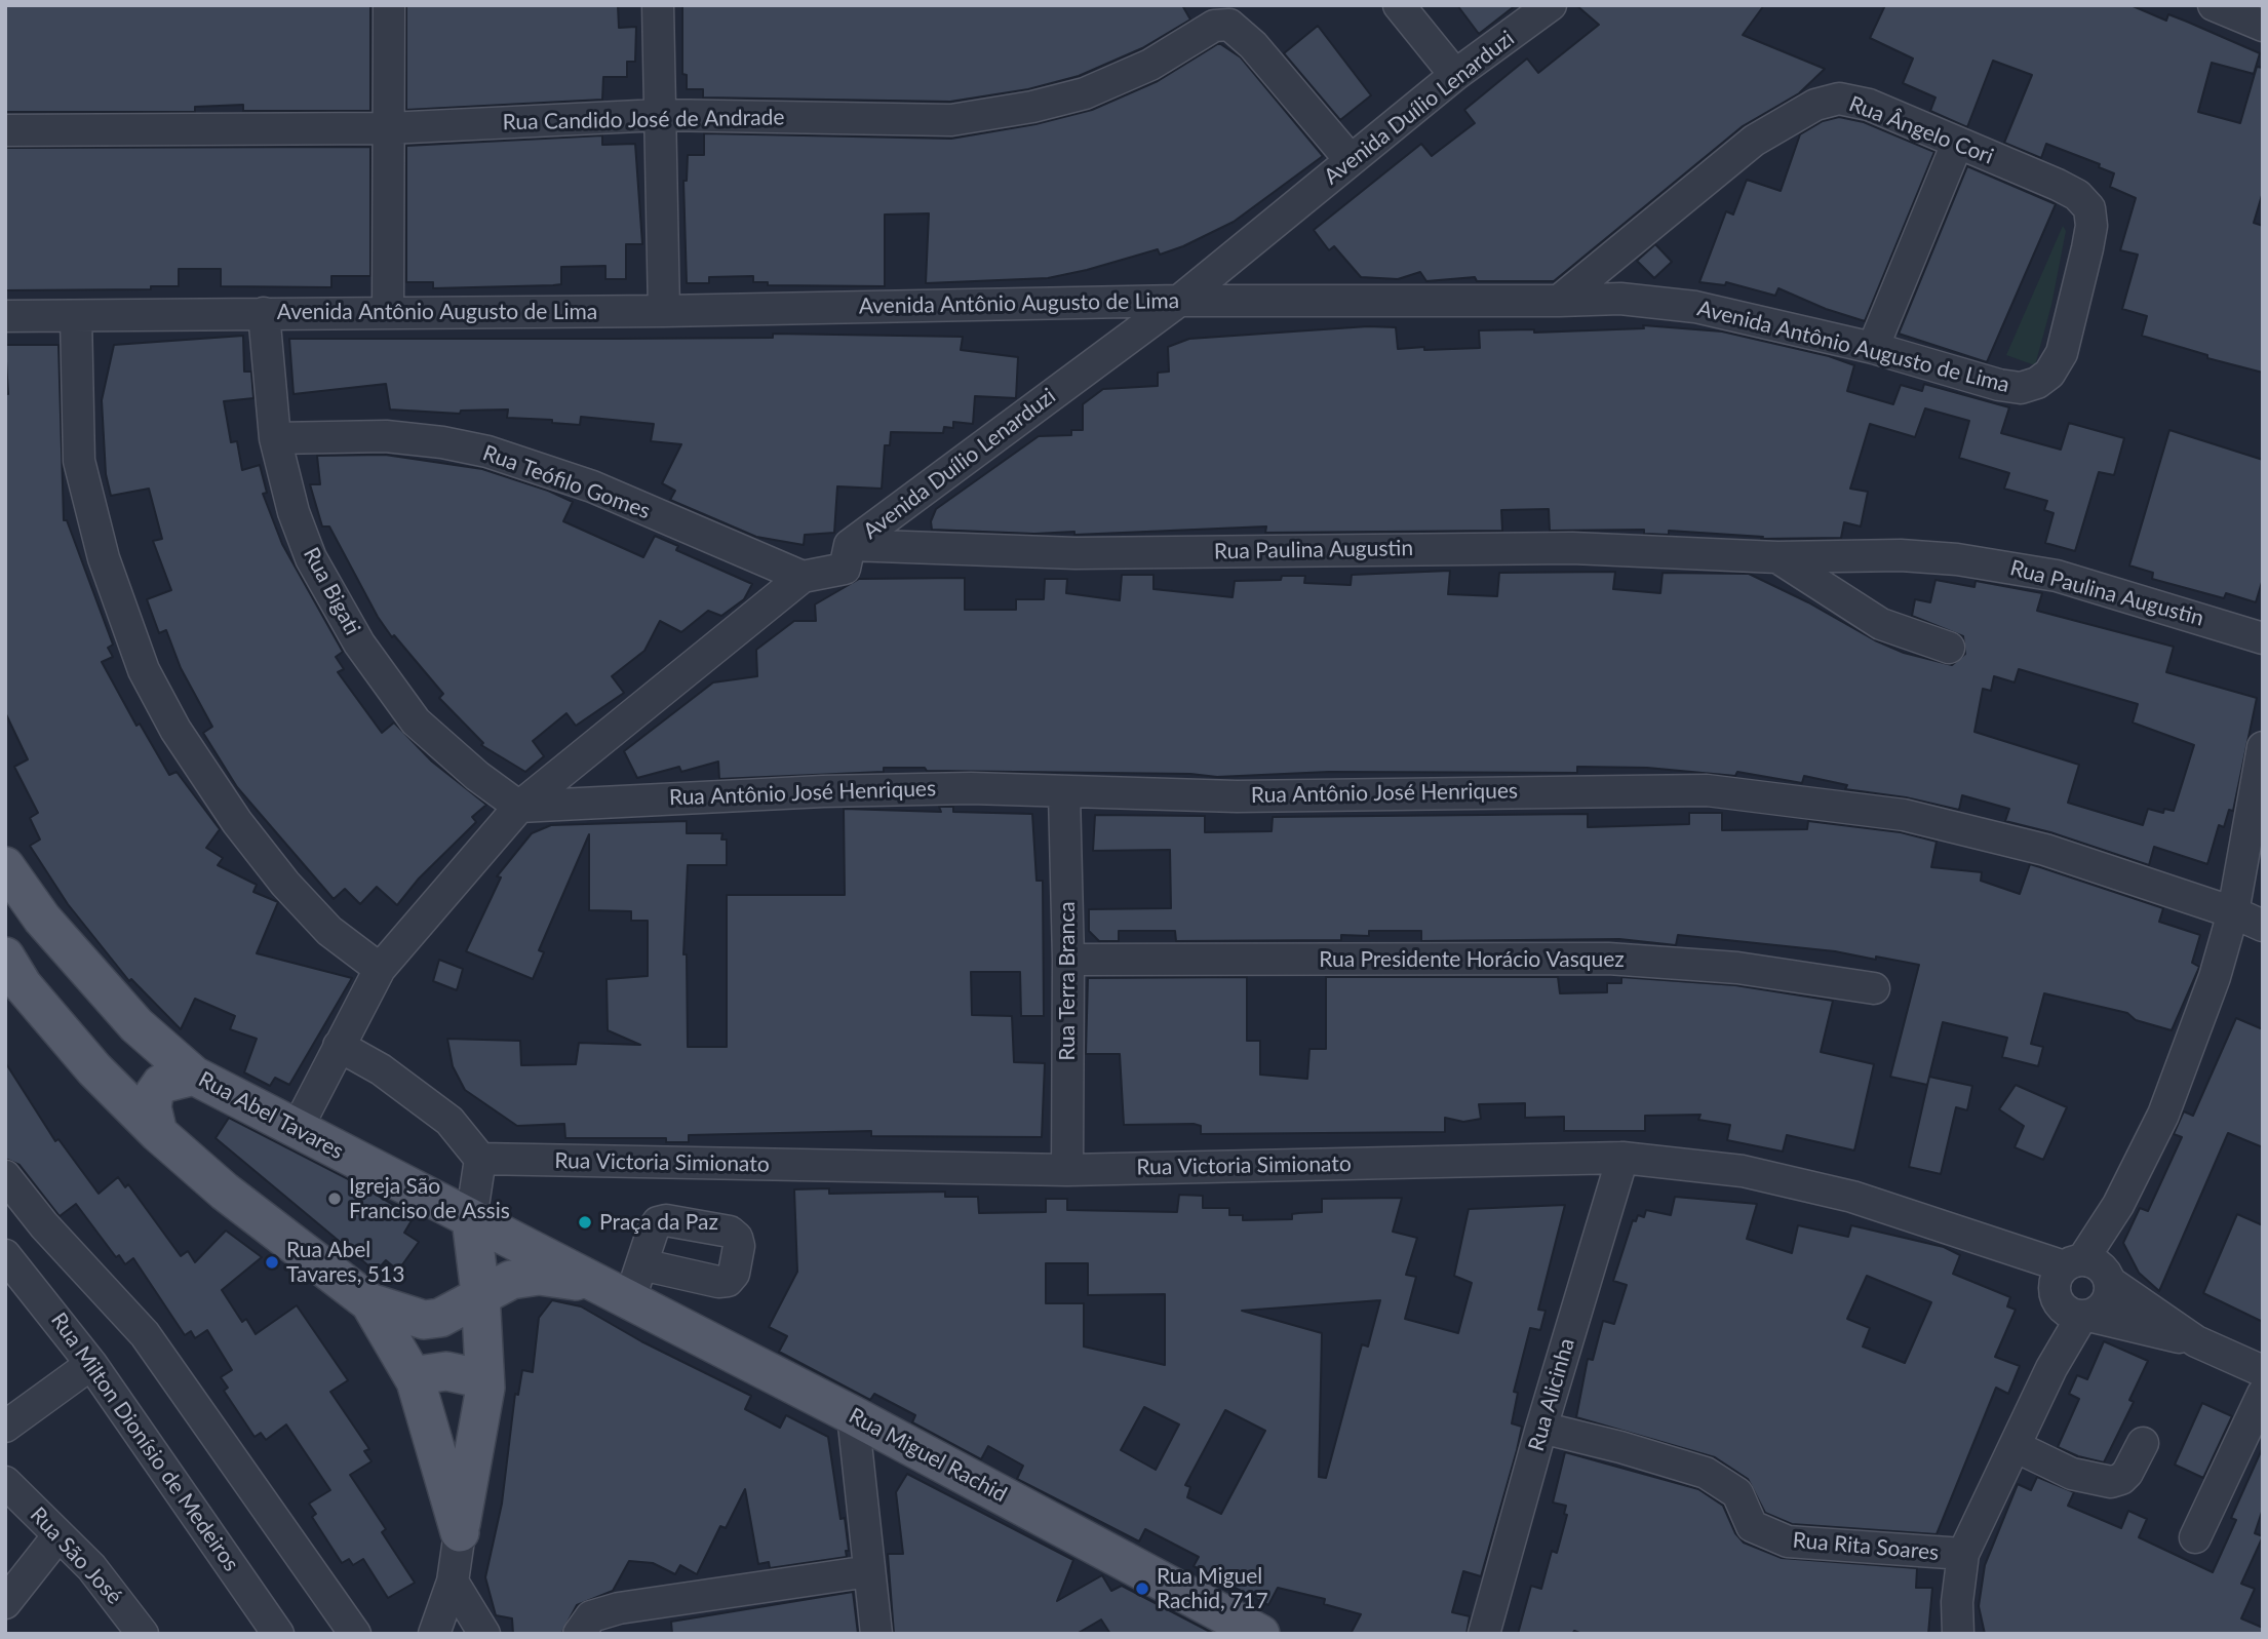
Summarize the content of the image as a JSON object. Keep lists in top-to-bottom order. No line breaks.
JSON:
{"streets":{"main road":["Rua Abel Tavares","Rua Miguel Rachid"],"street":["Avenida Duílio Lenarduzi","Rua Candido José de Andrade","Rua Ângelo Cori","Avenida Antônio Augusto de Lima","Rua Teófilo Gomes","Rua Paulina Augustin","Rua Bigati","Rua Antônio José Henriques","Rua Presidente Horácio Vasquez","Rua Terra Branca","Rua Victoria Simionato","Rua Alicinha","Rua Milton Dionísio de Medeiros","Rua Rita Soares","Rua São José"]},"crossings":[["Avenida Duílio Lenarduzi","Rua Candido José de Andrade"],["Avenida Duílio Lenarduzi","Avenida Antônio Augusto de Lima"],["Avenida Duílio Lenarduzi","Rua Teófilo Gomes"],["Avenida Duílio Lenarduzi","Rua Paulina Augustin"],["Avenida Duílio Lenarduzi","Rua Bigati"],["Avenida Duílio Lenarduzi","Rua Antônio José Henriques"],["Avenida Duílio Lenarduzi","Rua Abel Tavares"],["Rua Ângelo Cori","Avenida Antônio Augusto de Lima"],["Avenida Antônio Augusto de Lima","Rua Bigati"],["Rua Teófilo Gomes","Rua Bigati"],["Rua Bigati","Rua Antônio José Henriques"],["Rua Antônio José Henriques","Rua Terra Branca"],["Rua Presidente Horácio Vasquez","Rua Terra Branca"],["Rua Terra Branca","Rua Victoria Simionato"],["Rua Abel Tavares","Rua Miguel Rachid"],["Rua Victoria Simionato","Rua Alicinha"],["Rua Alicinha","Rua Rita Soares"]],"places":["Igreja São Franciso de Assis","Praça da Paz","Rua Abel Tavares, 513","Rua Miguel Rachid, 717"]}
